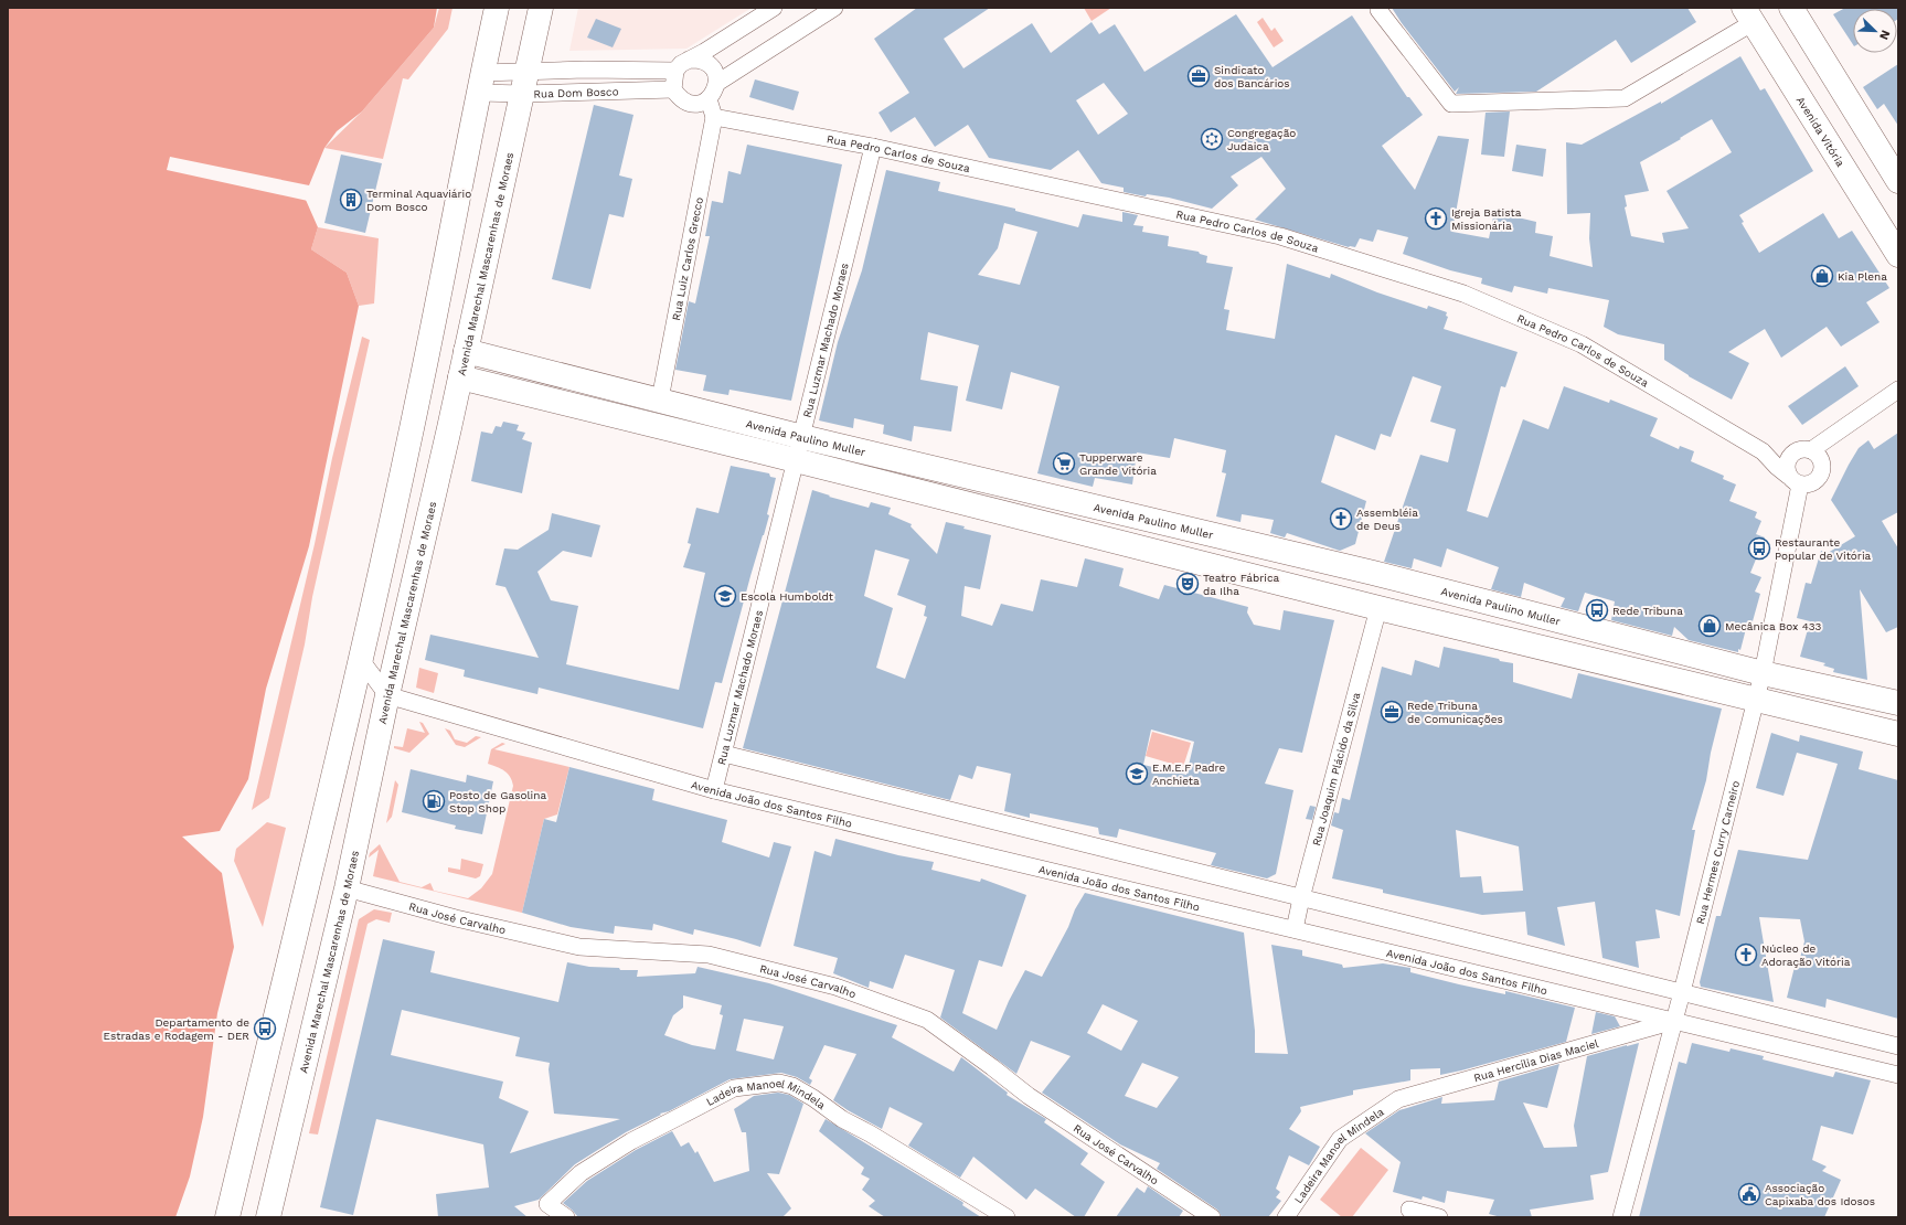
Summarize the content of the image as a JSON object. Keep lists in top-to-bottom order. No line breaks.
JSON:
{"streets":{"main road":["Avenida Vitória","Avenida Marechal Mascarenhas de Moraes","Avenida Paulino Muller"],"street":["Rua Dom Bosco","Rua Pedro Carlos de Souza","Rua Luiz Carlos Grecco","Rua Luzmar Machado Moraes","Rua Joaquim Plácido da Silva","Avenida João dos Santos Filho","Rua Hermes Curry Carneiro","Rua José Carvalho","Rua Hercília Dias Maciel","Ladeira Manoel Mindela"]},"crossings":[["Rua Dom Bosco","Avenida Marechal Mascarenhas de Moraes"],["Rua Pedro Carlos de Souza","Rua Luiz Carlos Grecco"],["Rua Pedro Carlos de Souza","Rua Luzmar Machado Moraes"],["Rua Pedro Carlos de Souza","Rua Hermes Curry Carneiro"],["Rua Luiz Carlos Grecco","Avenida Paulino Muller"],["Avenida Marechal Mascarenhas de Moraes","Avenida Paulino Muller"],["Avenida Marechal Mascarenhas de Moraes","Avenida João dos Santos Filho"],["Avenida Marechal Mascarenhas de Moraes","Rua José Carvalho"],["Rua Luzmar Machado Moraes","Avenida Paulino Muller"],["Rua Luzmar Machado Moraes","Avenida João dos Santos Filho"],["Avenida Paulino Muller","Rua Hermes Curry Carneiro"],["Rua Joaquim Plácido da Silva","Avenida João dos Santos Filho"],["Avenida João dos Santos Filho","Rua Hermes Curry Carneiro"],["Avenida João dos Santos Filho","Rua Hercília Dias Maciel"],["Rua Hermes Curry Carneiro","Rua Hercília Dias Maciel"],["Rua Hercília Dias Maciel","Ladeira Manoel Mindela"]],"places":{"office":["Sindicato dos Bancários","Rede Tribuna de Comunicações"],"synagogue":["Congregação Judaica"],"building":["Terminal Aquaviário Dom Bosco"],"church":["Igreja Batista Missionária","Assembléia de Deus","Núcleo de Adoração Vitória"],"shop":["Kia Plena","Mecânica Box 433"],"supermarket":["Tupperware Grande Vitória"],"bus stop":["Restaurante Popular de Vitória","Rede Tribuna","Departamento de Estradas e Rodagem - DER"],"theatre":["Teatro Fábrica da Ilha"],"school or university":["Escola Humboldt","E.M.E.F Padre Anchieta"],"fuel station":["Posto de Gasolina Stop Shop"],"public building":["Associação Capixaba dos Idosos"]},"north":"bottom right"}
